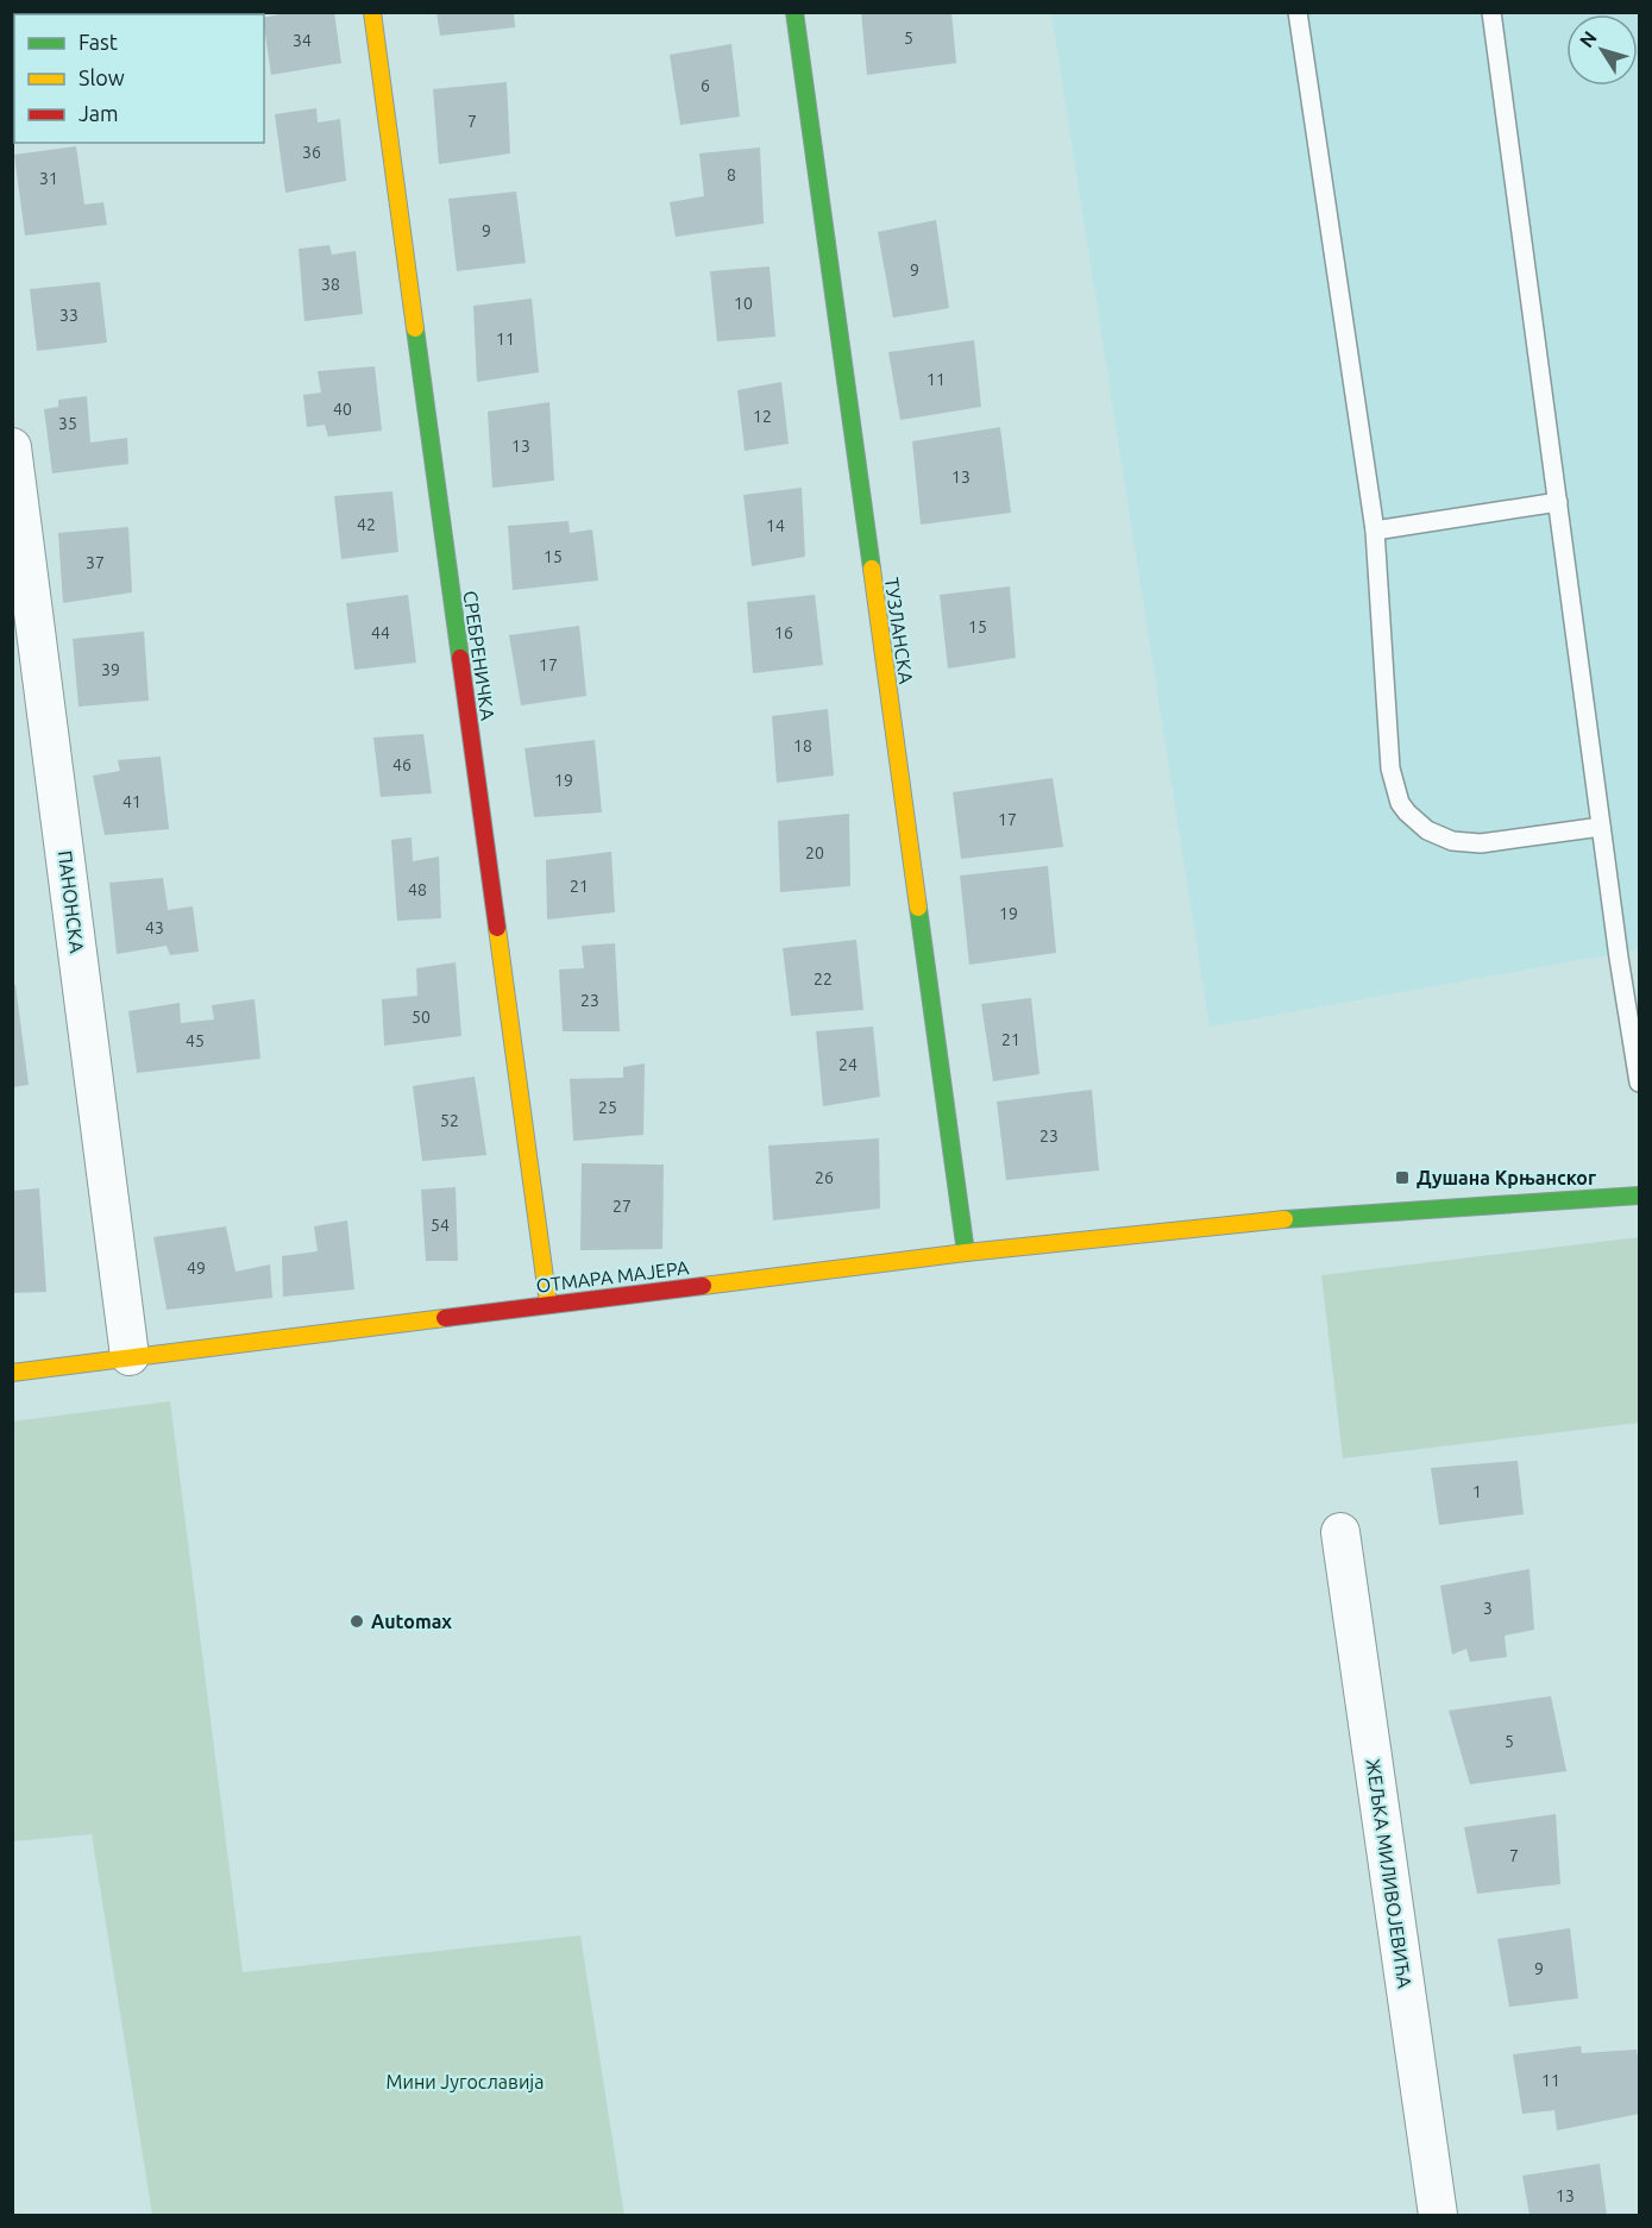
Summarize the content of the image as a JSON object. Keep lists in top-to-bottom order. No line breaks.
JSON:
{"streets":{"street":["ТУЗЛАНСКА","СРЕБРЕНИЧКА","ПАНОНСКА","ОТМАРА МАЈЕРА","ЖЕЉКА МИЛИВОЈЕВИЋА"]},"crossings":[["ТУЗЛАНСКА","ОТМАРА МАЈЕРА"],["СРЕБРЕНИЧКА","ОТМАРА МАЈЕРА"],["ПАНОНСКА","ОТМАРА МАЈЕРА"]],"parks":["Мини Југославија"],"places":{"transit":["Душана Крњанског"],"other":["Automax"]},"house_numbers":["5","34","6","7","36","8","31","9","9","38","10","33","11","11","40","12","35","13","13","42","14","15","37","15","44","16","17","39","18","46","19","41","17","20","21","48","19","43","22","23","50","21","45","24","25","52","23","26","27","54","49","1","3","5","7","9","11","13"],"legend":["Fast","Slow","Jam"],"north":"top left"}
